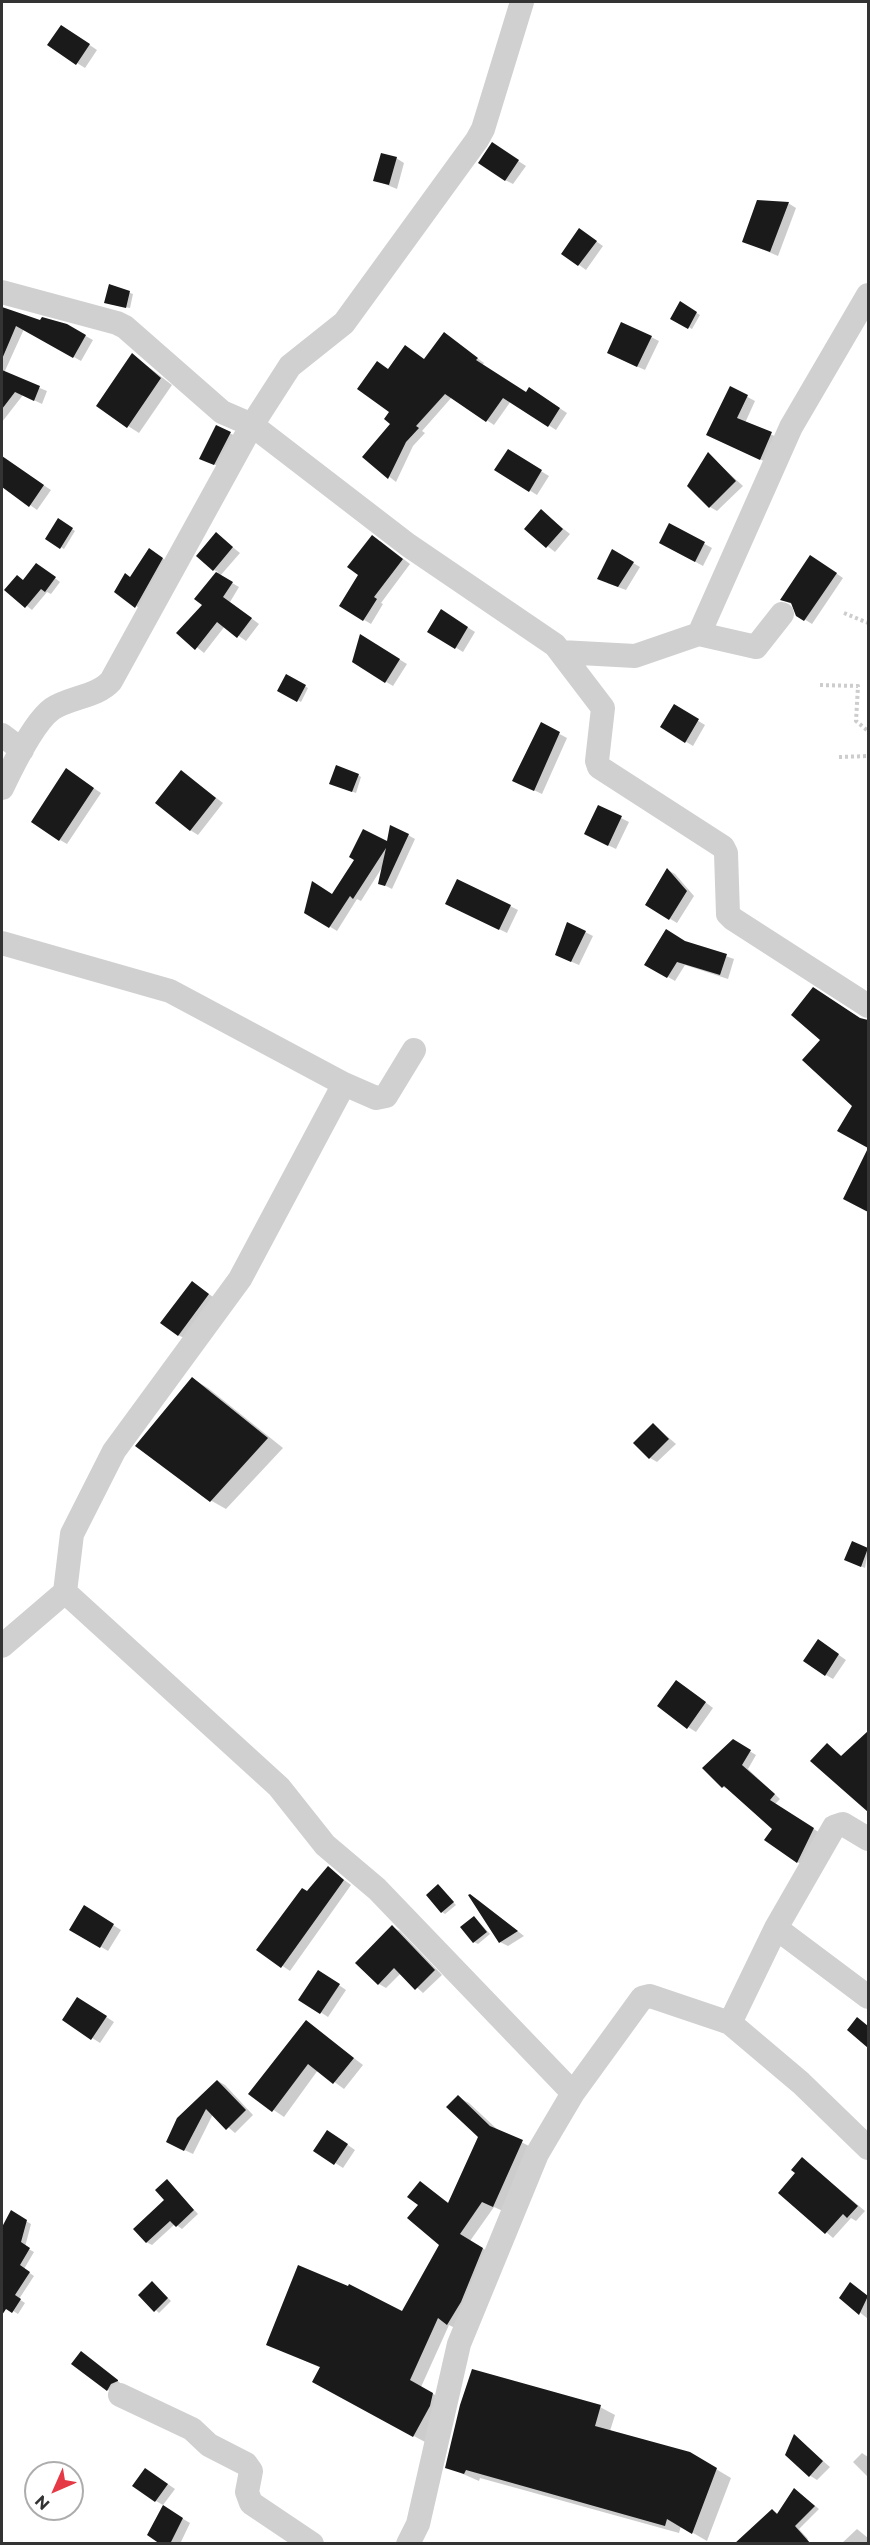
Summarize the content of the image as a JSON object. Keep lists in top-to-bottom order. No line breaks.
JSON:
{"north":"bottom left"}
